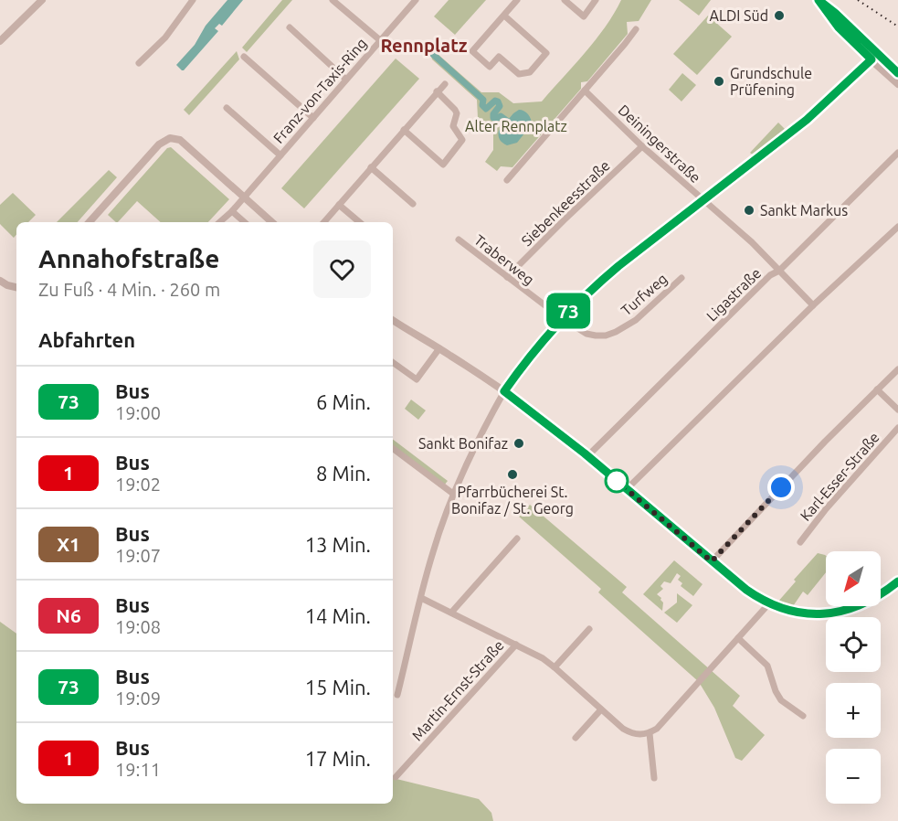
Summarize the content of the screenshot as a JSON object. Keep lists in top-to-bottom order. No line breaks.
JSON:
{"streets":{"street":["Franz-von-Taxis-Ring","Deiningerstraße","Siebenkeesstraße","Traberweg","Turfweg","Ligastraße","Karl-Esser-Straße","Martin-Ernst-Straße"]},"crossings":[["Deiningerstraße","Siebenkeesstraße"],["Deiningerstraße","Ligastraße"],["Siebenkeesstraße","Traberweg"],["Traberweg","Turfweg"]],"districts":["Rennplatz"],"parks":["Alter Rennplatz"],"places":["ALDI Süd","Grundschule Prüfening","Sankt Markus","Sankt Bonifaz","Pfarrbücherei St. Bonifaz / St. Georg"],"lines":["bus line 73"],"north":"bottom left","page":{"on_map":"73","heading":[["Annahofstraße","Zu Fuß · 4 Min. · 260 m"],"Abfahrten"],"list":[{"mark":"73","name":"Bus","note":"19:00","value":"6 Min."},{"mark":"1","name":"Bus","note":"19:02","value":"8 Min."},{"mark":"X1","name":"Bus","note":"19:07","value":"13 Min."},{"mark":"N6","name":"Bus","note":"19:08","value":"14 Min."},{"mark":"73","name":"Bus","note":"19:09","value":"15 Min."},{"mark":"1","name":"Bus","note":"19:11","value":"17 Min."}],"map_buttons":["+","−"]}}
